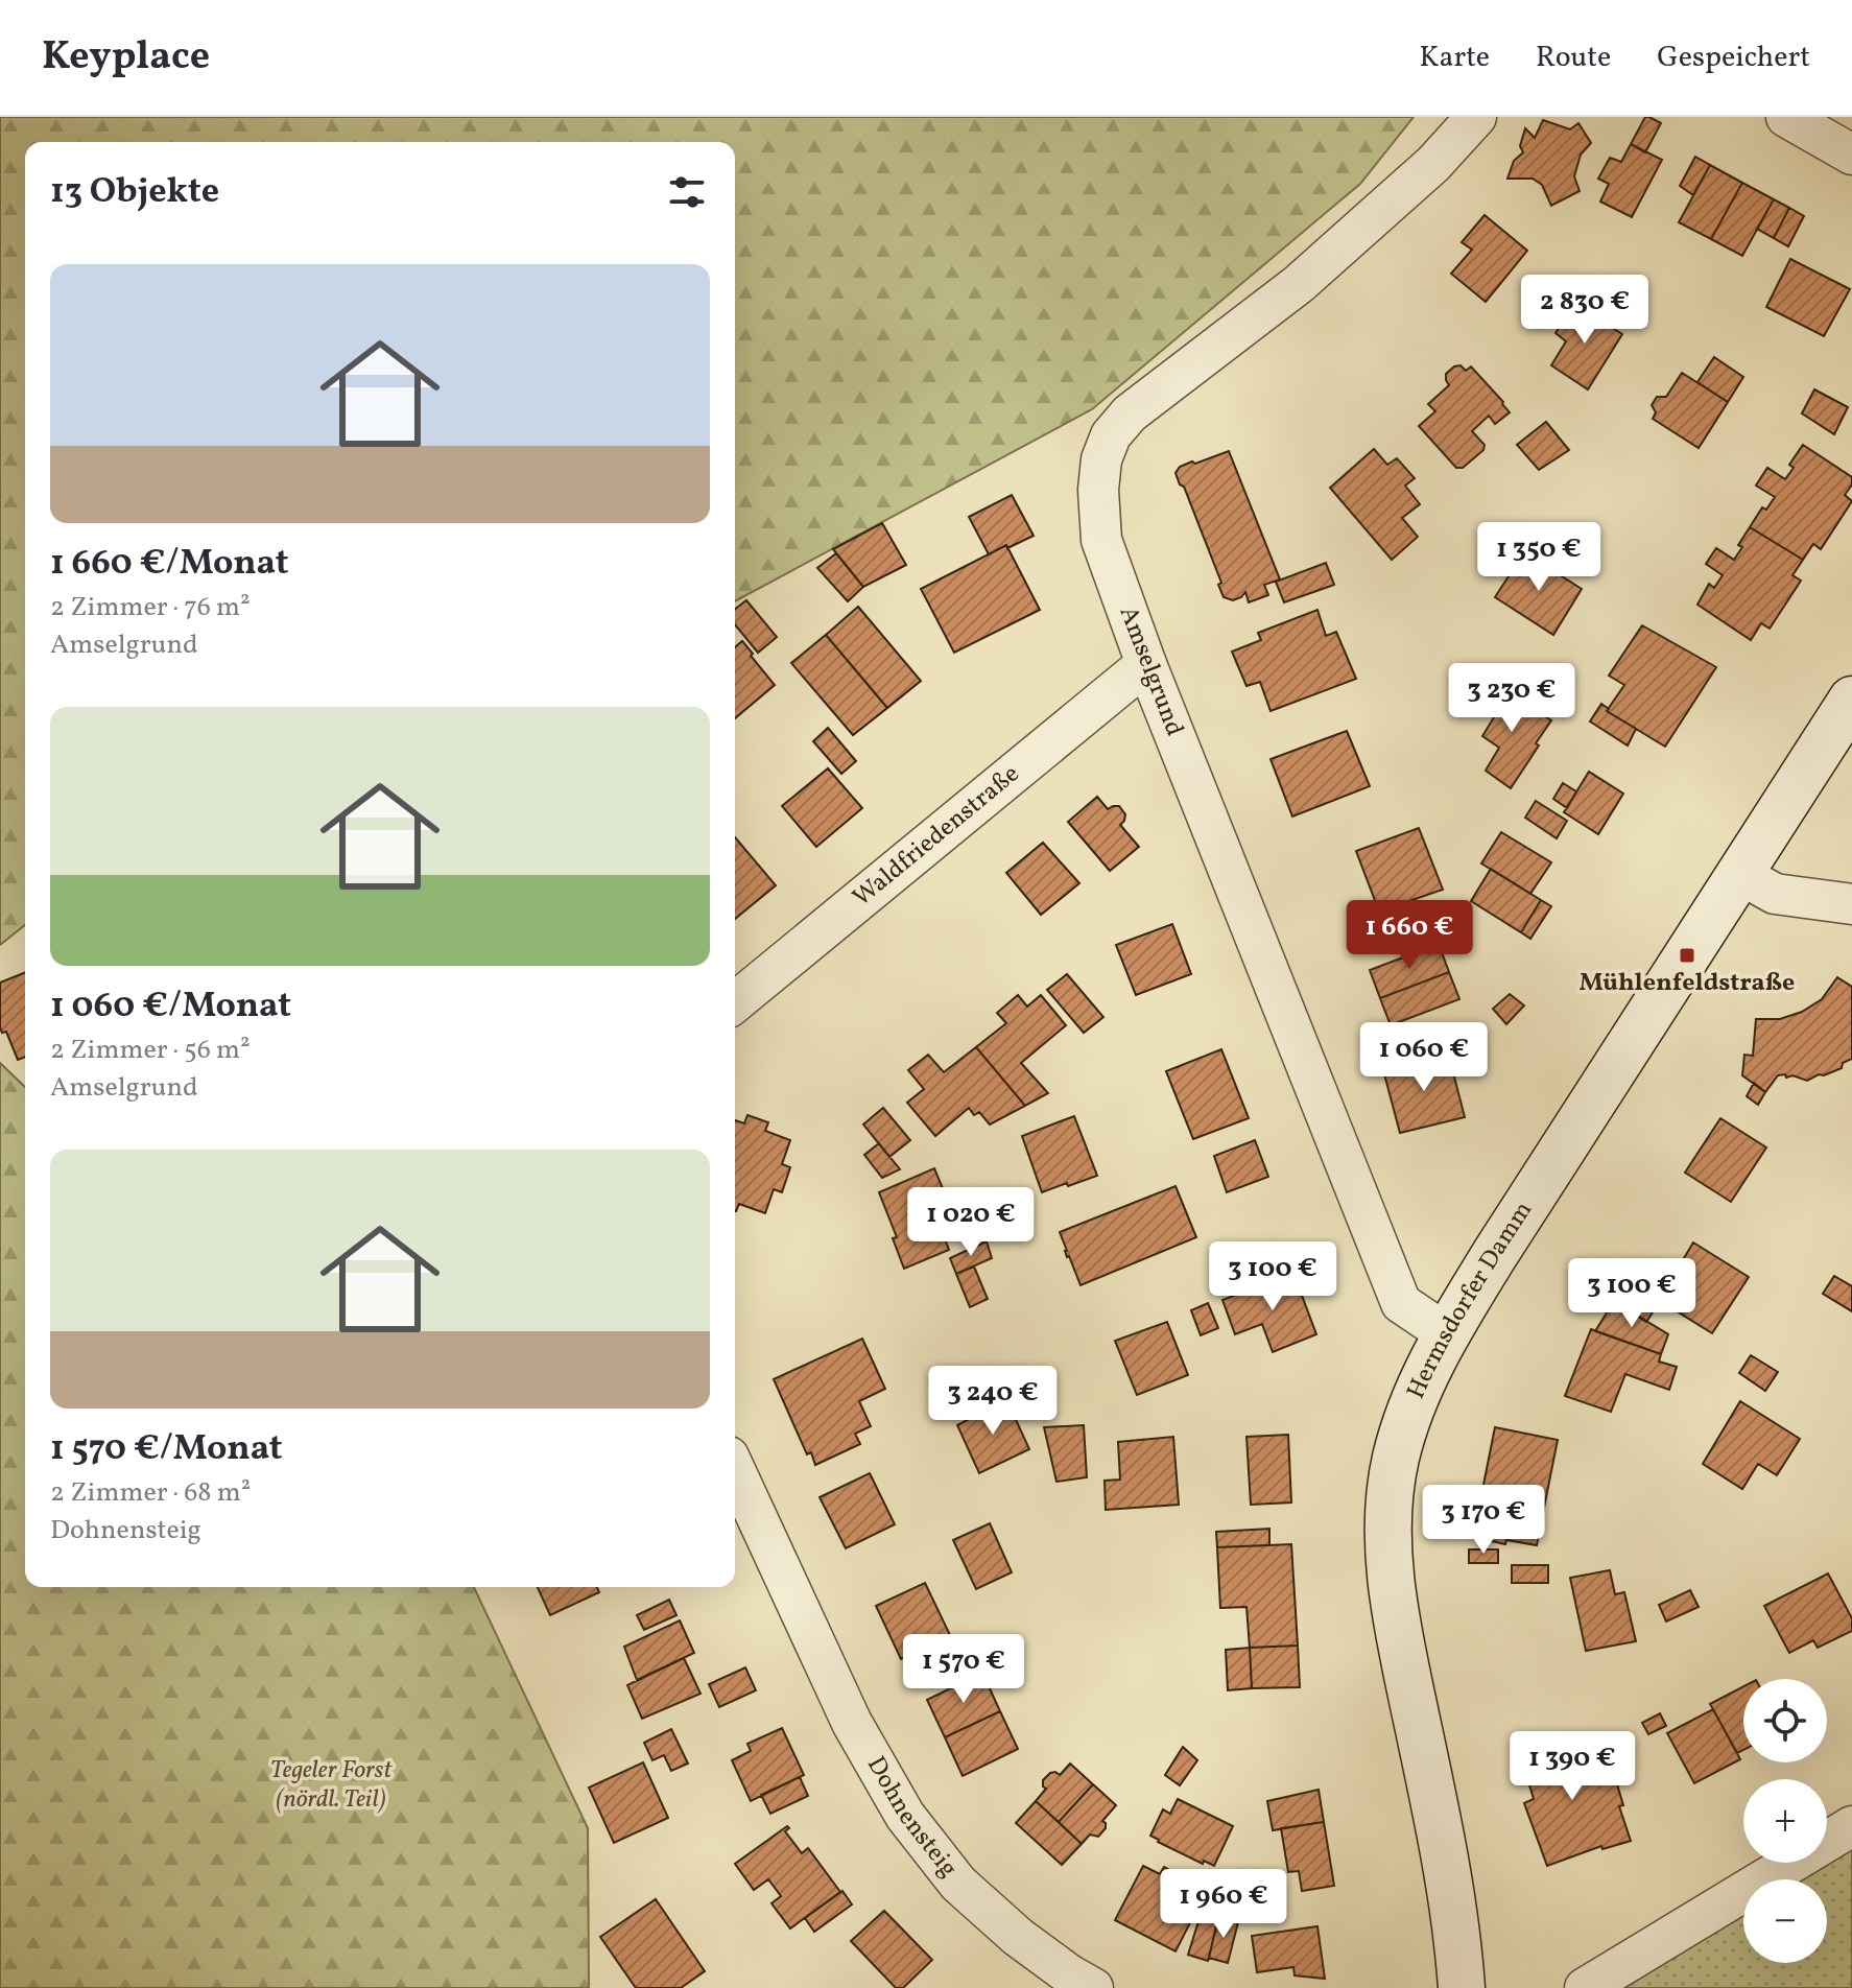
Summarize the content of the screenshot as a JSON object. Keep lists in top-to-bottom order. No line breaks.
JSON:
{"streets":{"main road":["Hermsdorfer Damm"],"street":["Amselgrund","Waldfriedenstraße","Dohnensteig"]},"crossings":[["Amselgrund","Waldfriedenstraße"],["Amselgrund","Hermsdorfer Damm"]],"parks":["Tegeler Forst (nördl. Teil)"],"places":{"transit":["Mühlenfeldstraße"]},"page":{"header":"Keyplace","nav":["Karte","Route","Gespeichert"],"heading":"13 Objekte","list":[{"name":"1 660 €/Monat","note":"2 Zimmer · 76 m² · Amselgrund"},{"name":"1 060 €/Monat","note":"2 Zimmer · 56 m² · Amselgrund"},{"name":"1 570 €/Monat","note":"2 Zimmer · 68 m² · Dohnensteig"}],"price":["2 830 €","1 350 €","3 230 €","1 660 €","1 060 €","1 020 €","3 100 €","3 100 €","3 240 €","3 170 €","1 570 €","1 390 €","1 960 €"],"map_buttons":["+","−"]}}
